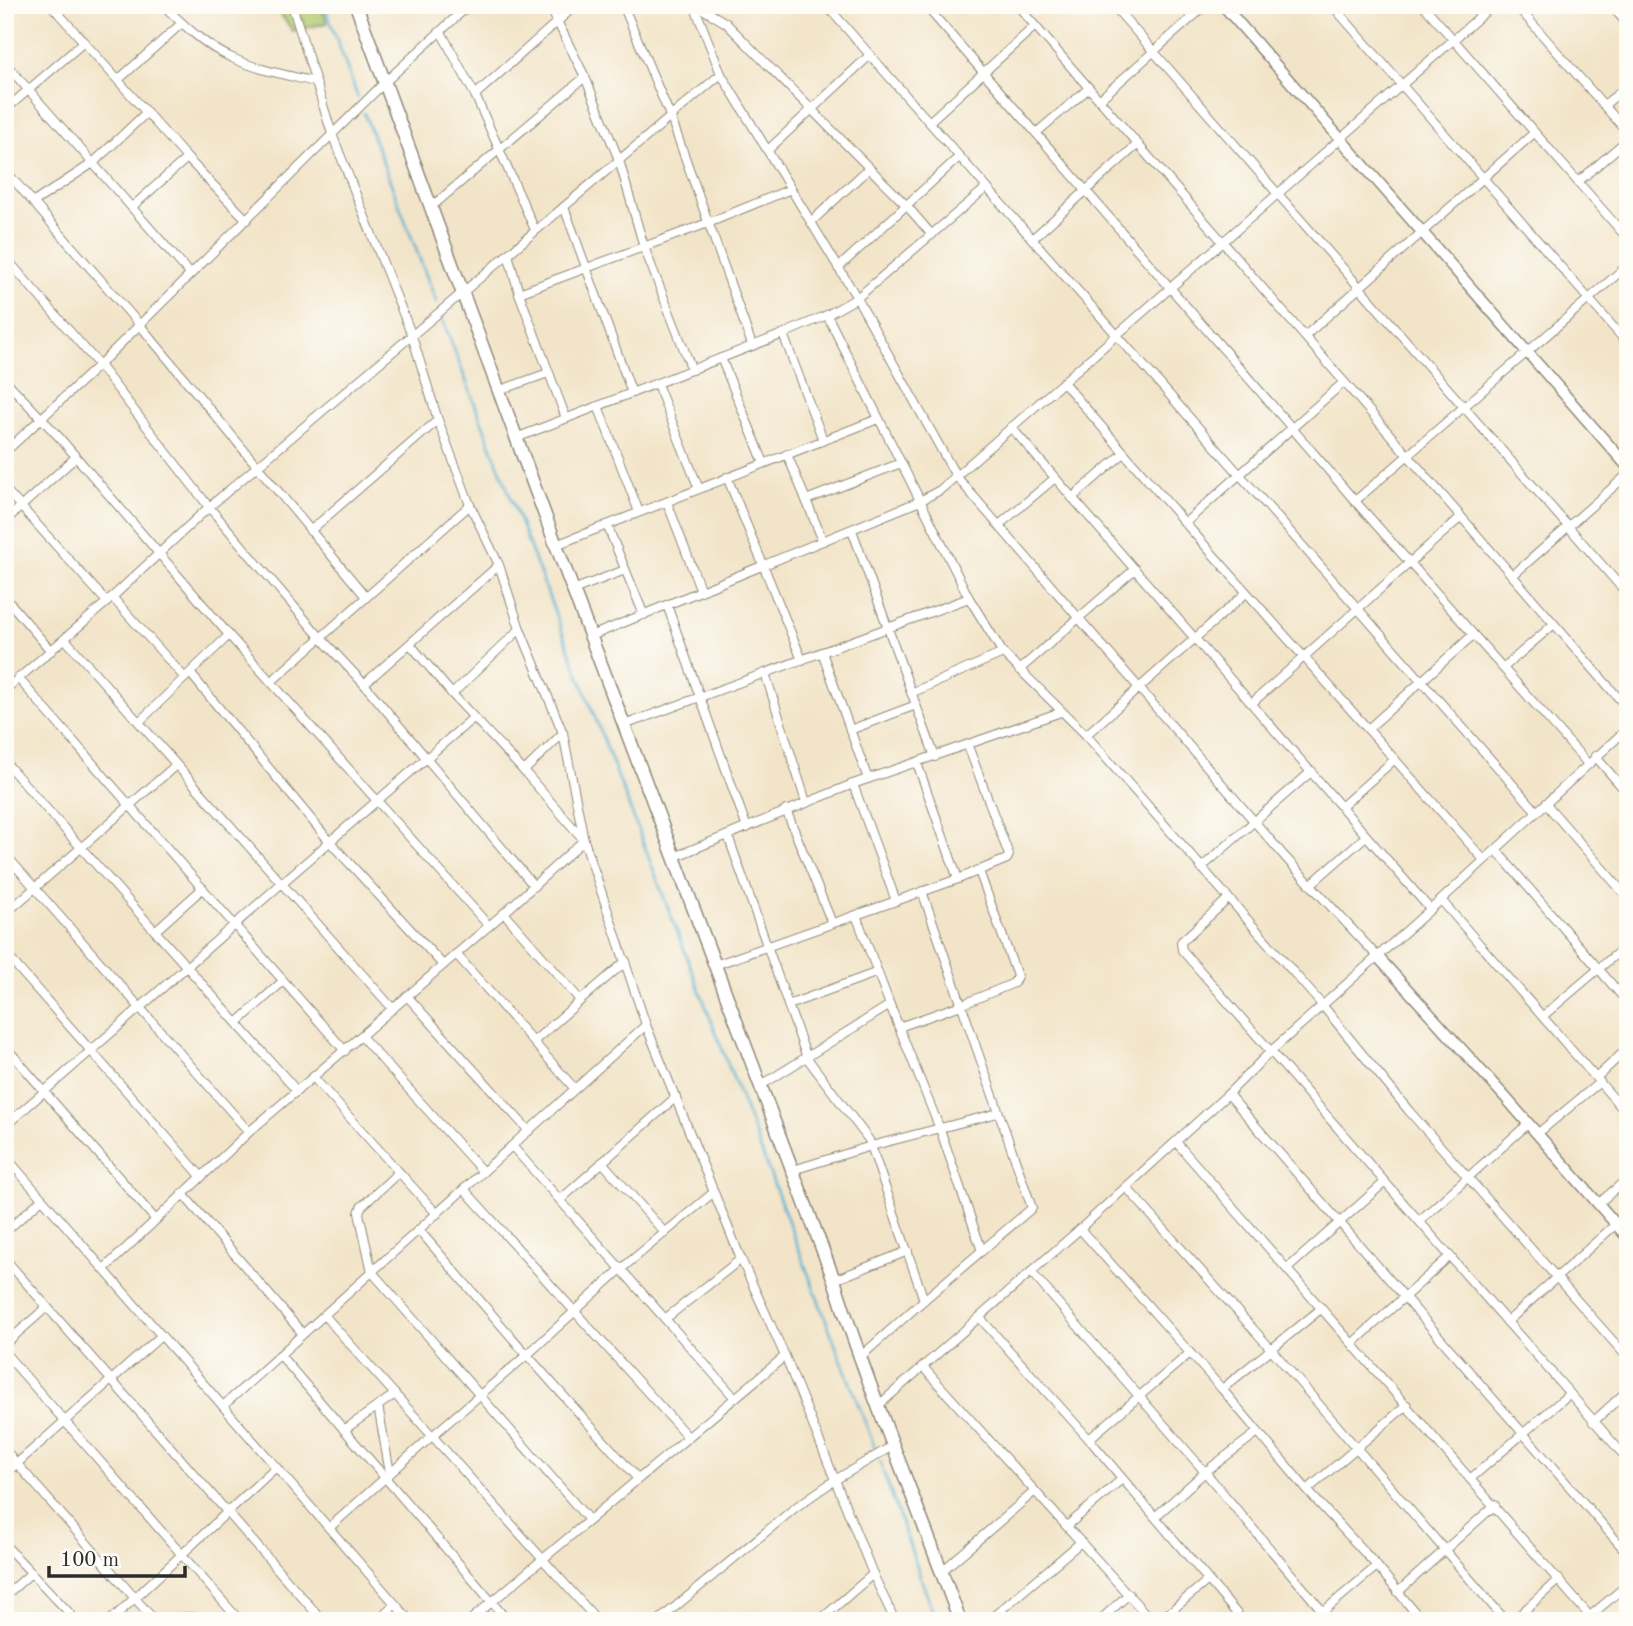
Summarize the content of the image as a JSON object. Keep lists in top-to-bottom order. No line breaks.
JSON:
{"scale_bar":"100 m"}
